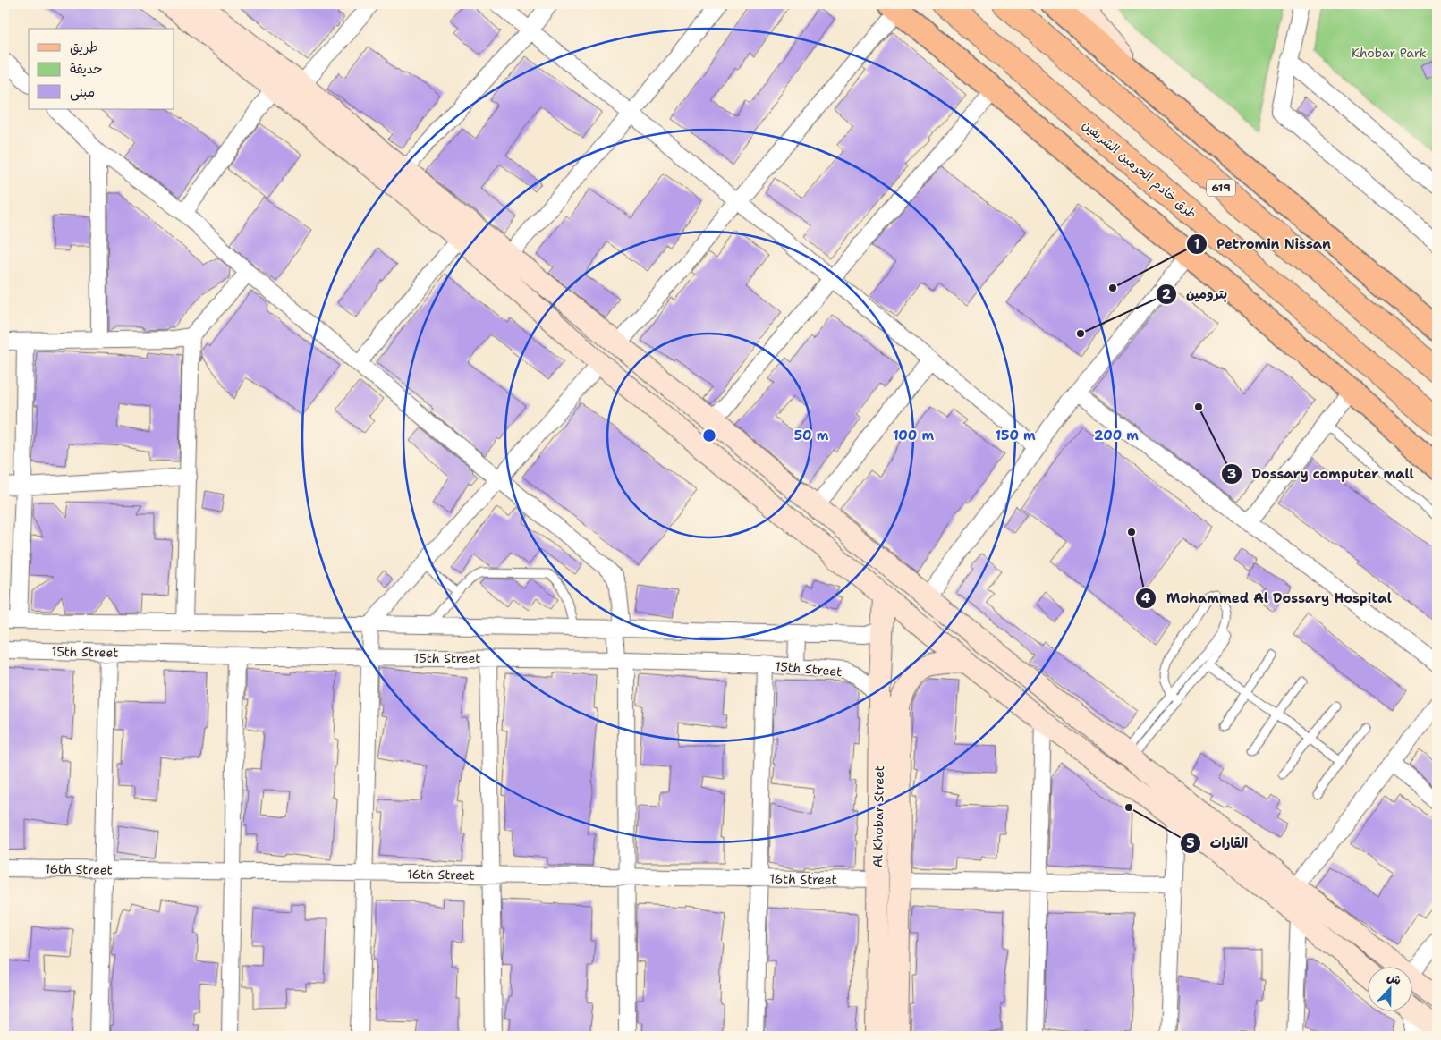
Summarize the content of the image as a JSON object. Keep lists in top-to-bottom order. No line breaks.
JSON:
{"streets":{"highway":["طرق خادم الحرمين الشريفين","619"],"street":["15th Street","Al Khobar Street","16th Street"]},"crossings":[["15th Street","Al Khobar Street"],["Al Khobar Street","16th Street"]],"parks":["Khobar Park"],"places":["Petromin Nissan","بترومين","Dossary computer mall","Mohammed Al Dossary Hospital","القارات"],"legend":["طريق","حديقة","مبنى"],"north":"top","rings":["50 m","100 m","150 m","200 m"]}
